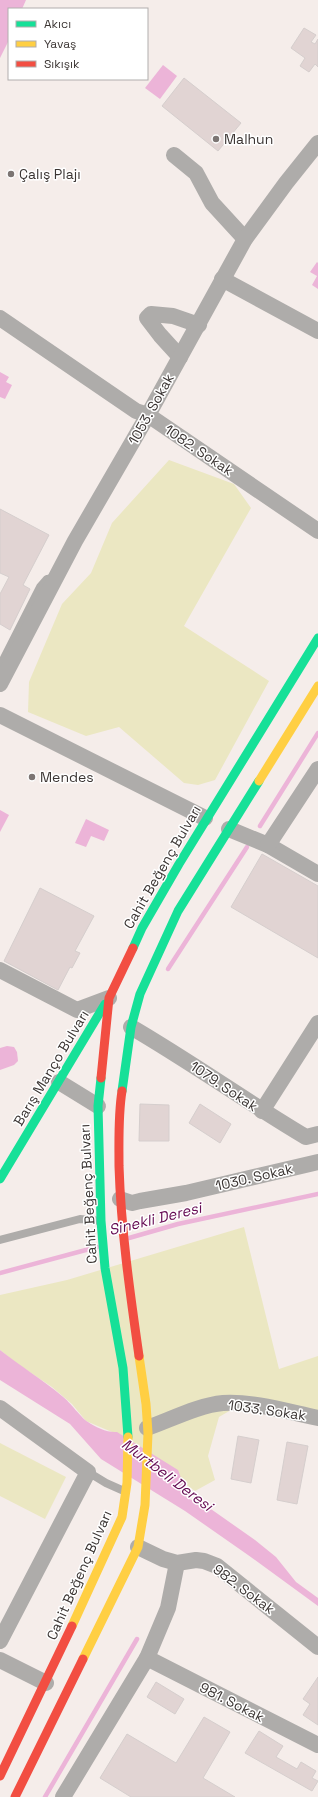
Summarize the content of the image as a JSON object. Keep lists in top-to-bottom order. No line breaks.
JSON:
{"streets":{"main road":["Cahit Beğenç Bulvarı","Barış Manço Bulvarı"],"street":["1053. Sokak","1082. Sokak","1079. Sokak","1030. Sokak","1033. Sokak","982. Sokak","981. Sokak"]},"crossings":[["1053. Sokak","1082. Sokak"],["Cahit Beğenç Bulvarı","Barış Manço Bulvarı"]],"water":["Sinekli Deresi","Murtbeli Deresi"],"places":["Malhun","Çalış Plajı","Mendes"],"legend":["Akıcı","Yavaş","Sıkışık"]}
